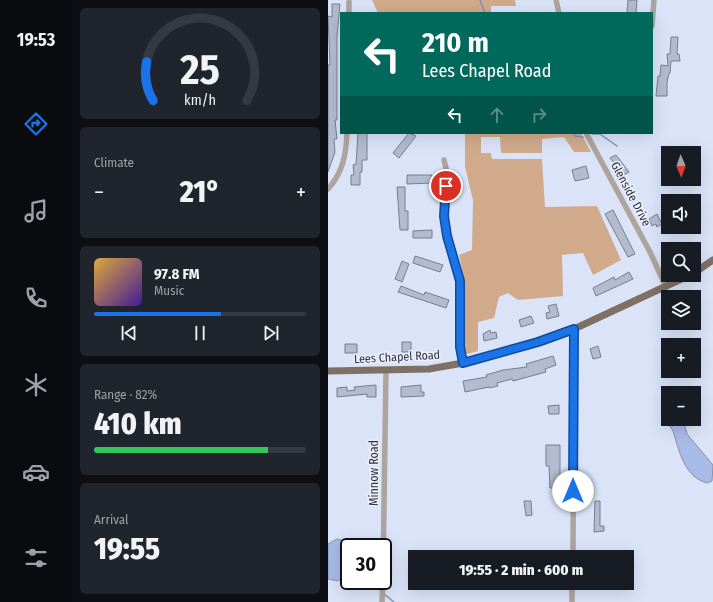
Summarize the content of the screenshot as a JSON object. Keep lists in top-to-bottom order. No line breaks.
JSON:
{"streets":{"main road":["Lees Chapel Road"],"street":["Glenside Drive","Minnow Road"]},"crossings":[["Glenside Drive","Lees Chapel Road"],["Lees Chapel Road","Minnow Road"]],"north":"bottom","page":{"tabs":"19:53","turn":["210 m","Lees Chapel Road"],"tile":["Climate",["Range · 82%","410 km"],["Arrival","19:55"]],"map_buttons":["+","−"],"heat":["−","21°","+"],"song":["97.8 FM","Music"],"limit":"30","trip":"19:55 · 2 min · 600 m","gauge":["25","km/h"]}}
